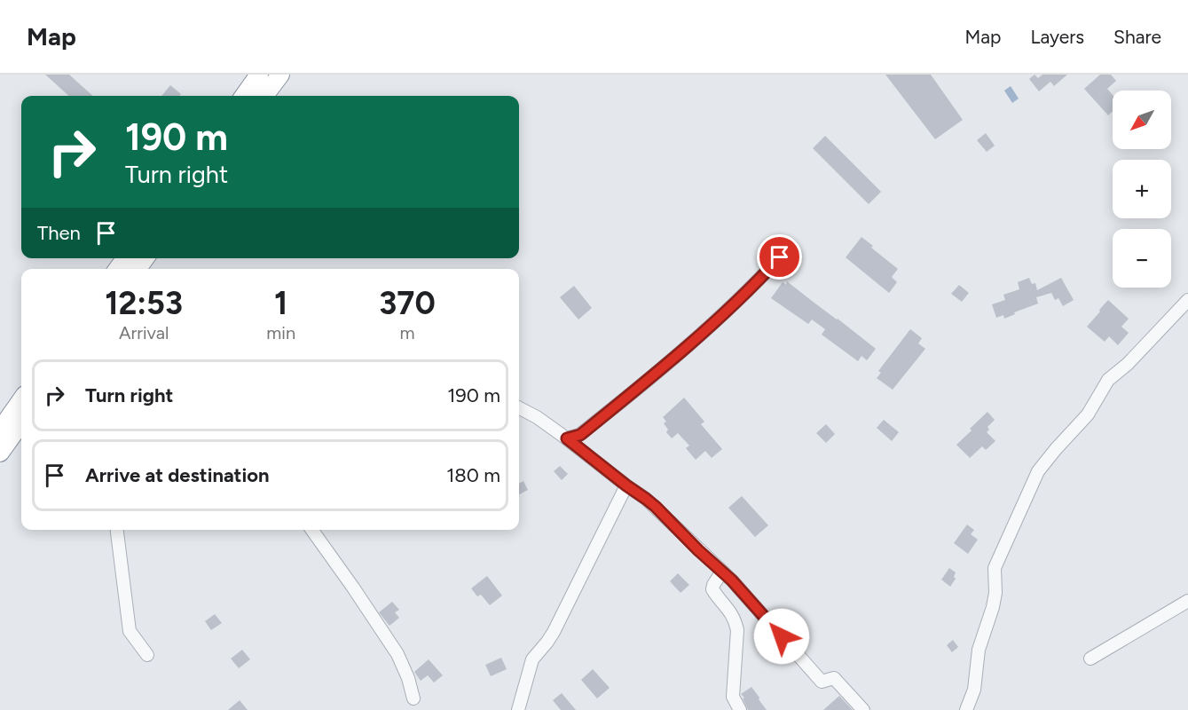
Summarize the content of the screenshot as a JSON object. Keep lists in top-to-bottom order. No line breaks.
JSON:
{"north":"bottom left","page":{"header":"Map","nav":["Map","Layers","Share"],"map_buttons":["+","−"],"turn":["190 m","Turn right"],"then":"Then","eta":["12:53","Arrival","1","min","370","m"],"list":[{"name":"Turn right","value":"190 m"},{"name":"Arrive at destination","value":"180 m"}]}}
